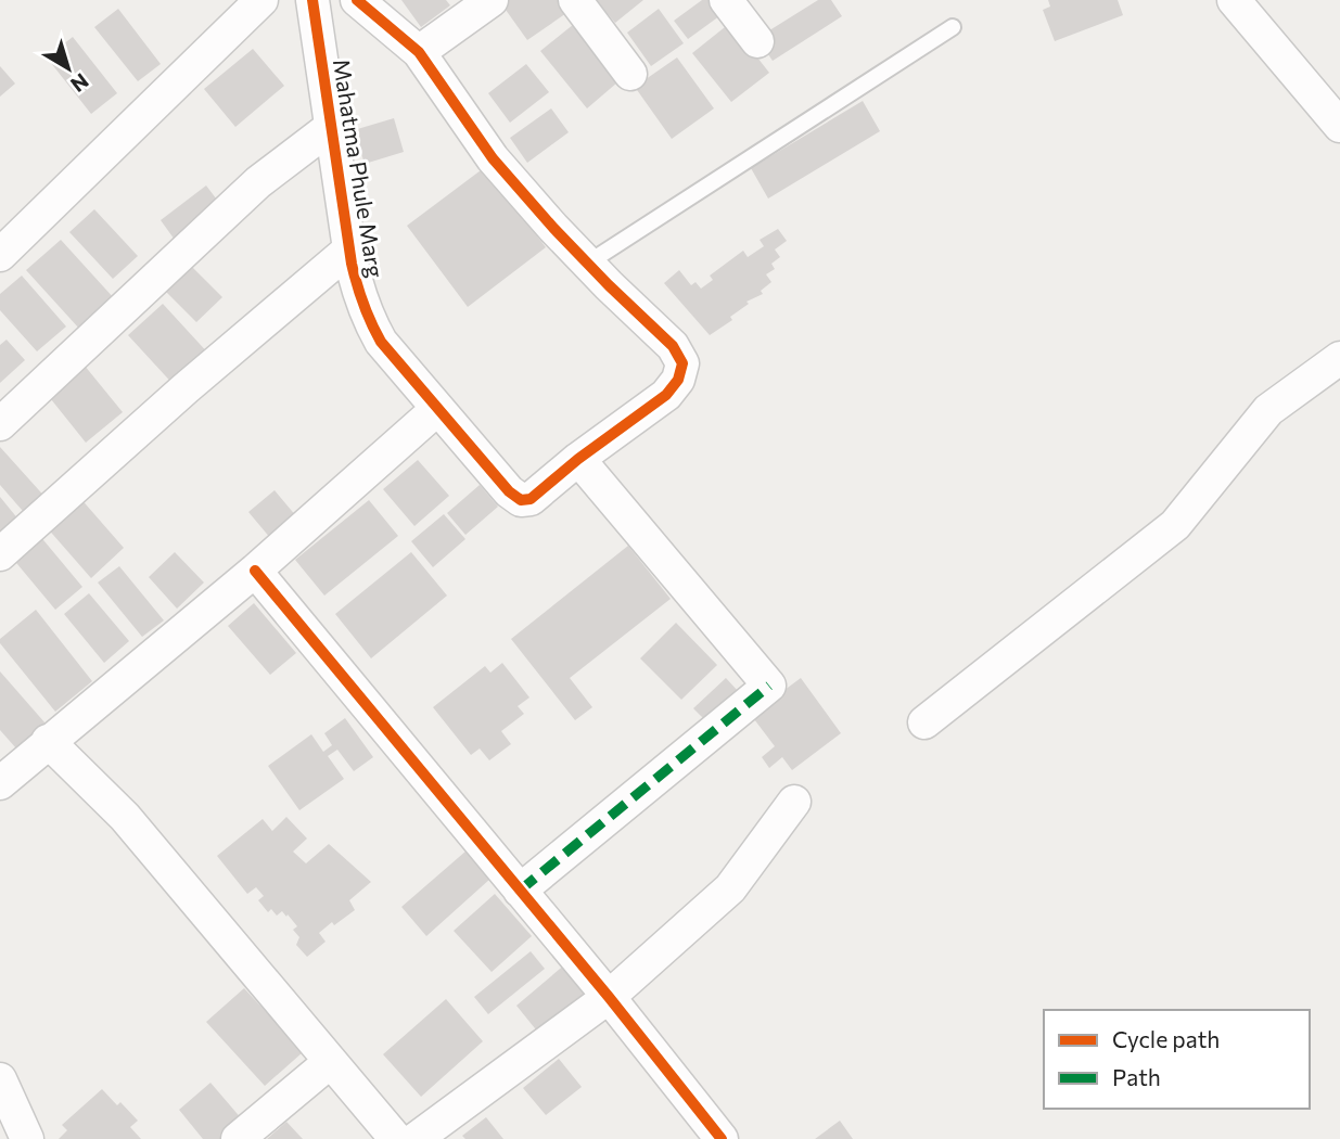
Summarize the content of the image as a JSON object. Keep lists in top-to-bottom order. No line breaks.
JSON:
{"streets":{"street":["Mahatma Phule Marg"]},"legend":["Cycle path","Path"],"north":"bottom right"}
